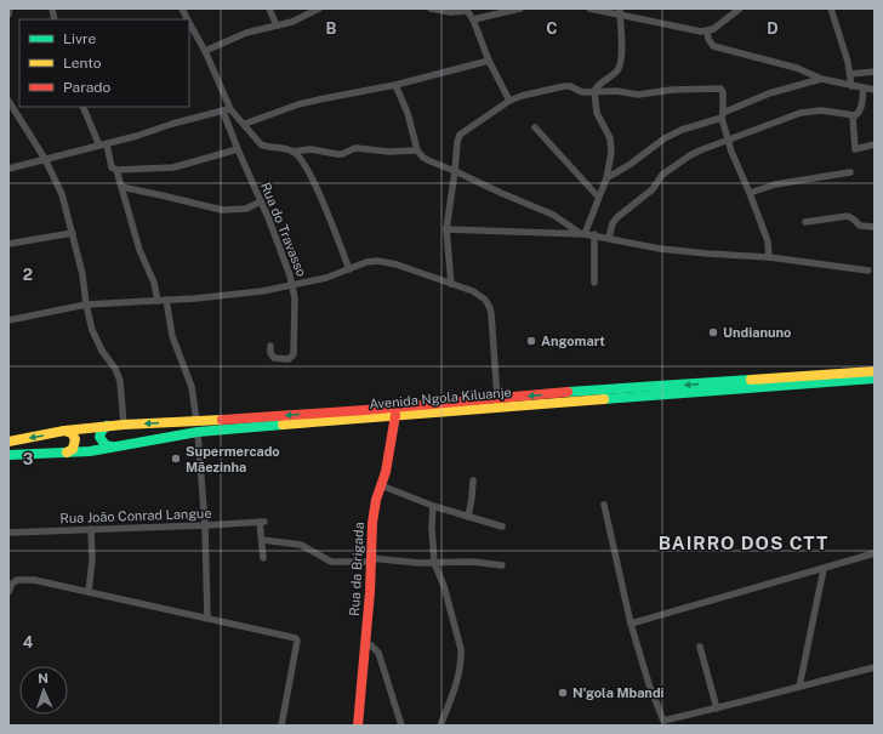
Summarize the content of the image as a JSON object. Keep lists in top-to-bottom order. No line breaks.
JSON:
{"streets":{"main road":["Avenida Ngola Kiluanje","Rua da Brigada"],"street":["Rua do Travasso","Rua João Conrad Langue"]},"crossings":[["Avenida Ngola Kiluanje","Rua da Brigada"]],"districts":["BAIRRO DOS CTT"],"places":["Undianuno","Angomart","Supermercado Mãezinha","N'gola Mbandi"],"legend":["Livre","Lento","Parado"],"north":"top","grid":{"columns":["B","C","D"],"rows":["2","3","4"]}}
